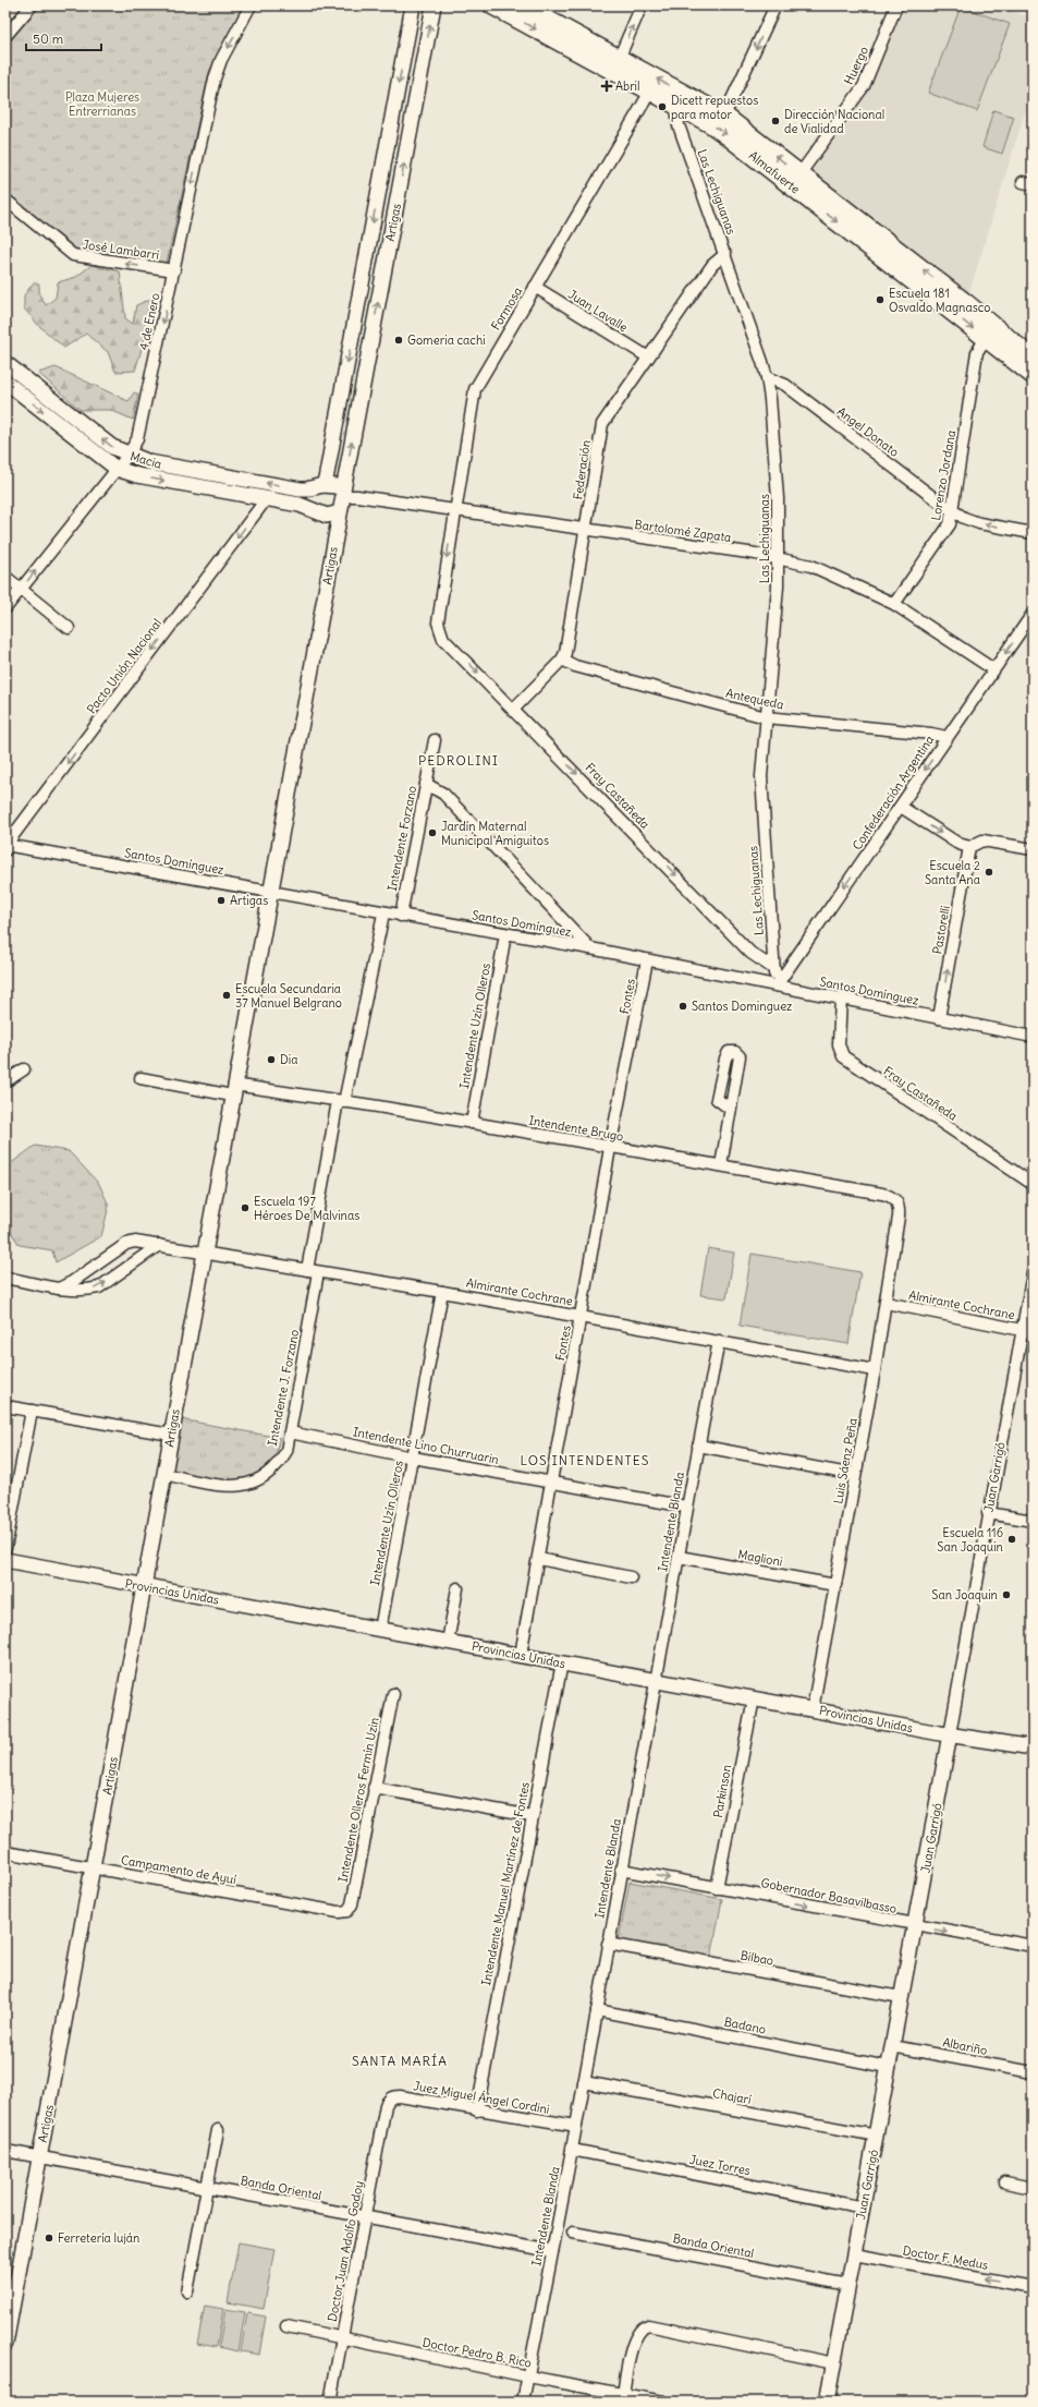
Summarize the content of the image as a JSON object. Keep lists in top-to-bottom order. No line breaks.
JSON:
{"streets":{"main road":["Almafuerte"],"street":["Huergo","Las Lechiguanas","Artigas","José Lambarri","Formosa","Juan Lavalle","4 de Enero","Angel Donato","Macia","Federación","Lorenzo Jordana","Bartolomé Zapata","Pacto Unión Nacional","Antequeda","Confederación Argentina","Fray Castañeda","Intendente Forzano","Santos Domínguez","Pastorelli","Fontes","Intendente Uzín Olleros","Intendente Brugo","Almirante Cochrane","Intendente J. Forzano","Intendente Lino Churruarin","Luis Sáenz Peña","Juan Garrigó","Intendente Blanda","Maglioni","Provincias Unidas","Parkinson","Intendente Olleros Fermín Uzin","Campamento de Ayuí","Intendente Manuel Martínez de Fontes","Gobernador Basavilbasso","Bilbao","Badano","Albariño","Chajarí","Juez Miguel Ángel Cordini","Juez Torres","Banda Oriental","Doctor Juan Adolfo Godoy","Doctor F. Medus","Doctor Pedro B. Rico"]},"crossings":[["Huergo","Almafuerte"],["Almafuerte","Las Lechiguanas"],["Almafuerte","Formosa"],["Almafuerte","Lorenzo Jordana"],["Las Lechiguanas","Angel Donato"],["Las Lechiguanas","Federación"],["Las Lechiguanas","Bartolomé Zapata"],["Las Lechiguanas","Antequeda"],["Las Lechiguanas","Confederación Argentina"],["Las Lechiguanas","Fray Castañeda"],["Las Lechiguanas","Santos Domínguez"],["Artigas","Macia"],["Artigas","Bartolomé Zapata"],["Artigas","Santos Domínguez"],["Artigas","Intendente Brugo"],["Artigas","Almirante Cochrane"],["Artigas","Intendente J. Forzano"],["Artigas","Provincias Unidas"],["Artigas","Campamento de Ayuí"],["Artigas","Banda Oriental"],["José Lambarri","4 de Enero"],["Formosa","Juan Lavalle"],["Formosa","Bartolomé Zapata"],["Formosa","Fray Castañeda"],["Juan Lavalle","Federación"],["4 de Enero","Macia"],["Angel Donato","Lorenzo Jordana"],["Macia","Bartolomé Zapata"],["Macia","Pacto Unión Nacional"],["Federación","Bartolomé Zapata"],["Federación","Antequeda"],["Federación","Fray Castañeda"],["Lorenzo Jordana","Bartolomé Zapata"],["Bartolomé Zapata","Confederación Argentina"],["Pacto Unión Nacional","Santos Domínguez"],["Antequeda","Confederación Argentina"],["Confederación Argentina","Santos Domínguez"],["Fray Castañeda","Santos Domínguez"],["Intendente Forzano","Santos Domínguez"],["Santos Domínguez","Pastorelli"],["Santos Domínguez","Fontes"],["Santos Domínguez","Intendente Uzín Olleros"],["Santos Domínguez","Intendente J. Forzano"],["Fontes","Intendente Brugo"],["Fontes","Almirante Cochrane"],["Fontes","Intendente Lino Churruarin"],["Fontes","Provincias Unidas"],["Intendente Uzín Olleros","Intendente Brugo"],["Intendente Uzín Olleros","Almirante Cochrane"],["Intendente Uzín Olleros","Intendente Lino Churruarin"],["Intendente Uzín Olleros","Provincias Unidas"],["Intendente Brugo","Intendente J. Forzano"],["Intendente Brugo","Luis Sáenz Peña"],["Almirante Cochrane","Intendente J. Forzano"],["Almirante Cochrane","Luis Sáenz Peña"],["Almirante Cochrane","Juan Garrigó"],["Almirante Cochrane","Intendente Blanda"],["Intendente J. Forzano","Intendente Lino Churruarin"],["Intendente Lino Churruarin","Intendente Blanda"],["Luis Sáenz Peña","Maglioni"],["Luis Sáenz Peña","Provincias Unidas"],["Juan Garrigó","Provincias Unidas"],["Juan Garrigó","Gobernador Basavilbasso"],["Juan Garrigó","Bilbao"],["Juan Garrigó","Badano"],["Juan Garrigó","Albariño"],["Juan Garrigó","Chajarí"],["Juan Garrigó","Juez Torres"],["Juan Garrigó","Banda Oriental"],["Juan Garrigó","Doctor F. Medus"],["Intendente Blanda","Maglioni"],["Intendente Blanda","Provincias Unidas"],["Intendente Blanda","Gobernador Basavilbasso"],["Intendente Blanda","Bilbao"],["Intendente Blanda","Badano"],["Intendente Blanda","Chajarí"],["Intendente Blanda","Juez Miguel Ángel Cordini"],["Intendente Blanda","Juez Torres"],["Intendente Blanda","Banda Oriental"],["Intendente Blanda","Doctor Pedro B. Rico"],["Provincias Unidas","Parkinson"],["Provincias Unidas","Intendente Manuel Martínez de Fontes"],["Parkinson","Gobernador Basavilbasso"],["Intendente Olleros Fermín Uzin","Campamento de Ayuí"],["Intendente Manuel Martínez de Fontes","Juez Miguel Ángel Cordini"],["Juez Miguel Ángel Cordini","Doctor Juan Adolfo Godoy"],["Banda Oriental","Doctor Juan Adolfo Godoy"],["Doctor Juan Adolfo Godoy","Doctor Pedro B. Rico"]],"one_way":["José Lambarri","Pacto Unión Nacional","Confederación Argentina","Fray Castañeda","Pastorelli","Gobernador Basavilbasso","Doctor F. Medus"],"districts":["PEDROLINI","LOS INTENDENTES","SANTA MARÍA"],"parks":["Plaza Mujeres Entrerrianas"],"places":{"health":["Abril"],"other":["Dicett repuestos para motor","Dirección Nacional de Vialidad","Escuela 181 Osvaldo Magnasco","Gomeria cachi","Jardín Maternal Municipal Amiguitos","Escuela 2 Santa Ana","Artigas","Escuela Secundaria 37 Manuel Belgrano","Santos Dominguez","Dia","Escuela 197 Héroes De Malvinas","Escuela 116 San Joaquin","San Joaquin","Ferretería luján"]},"scale_bar":"50 m"}
